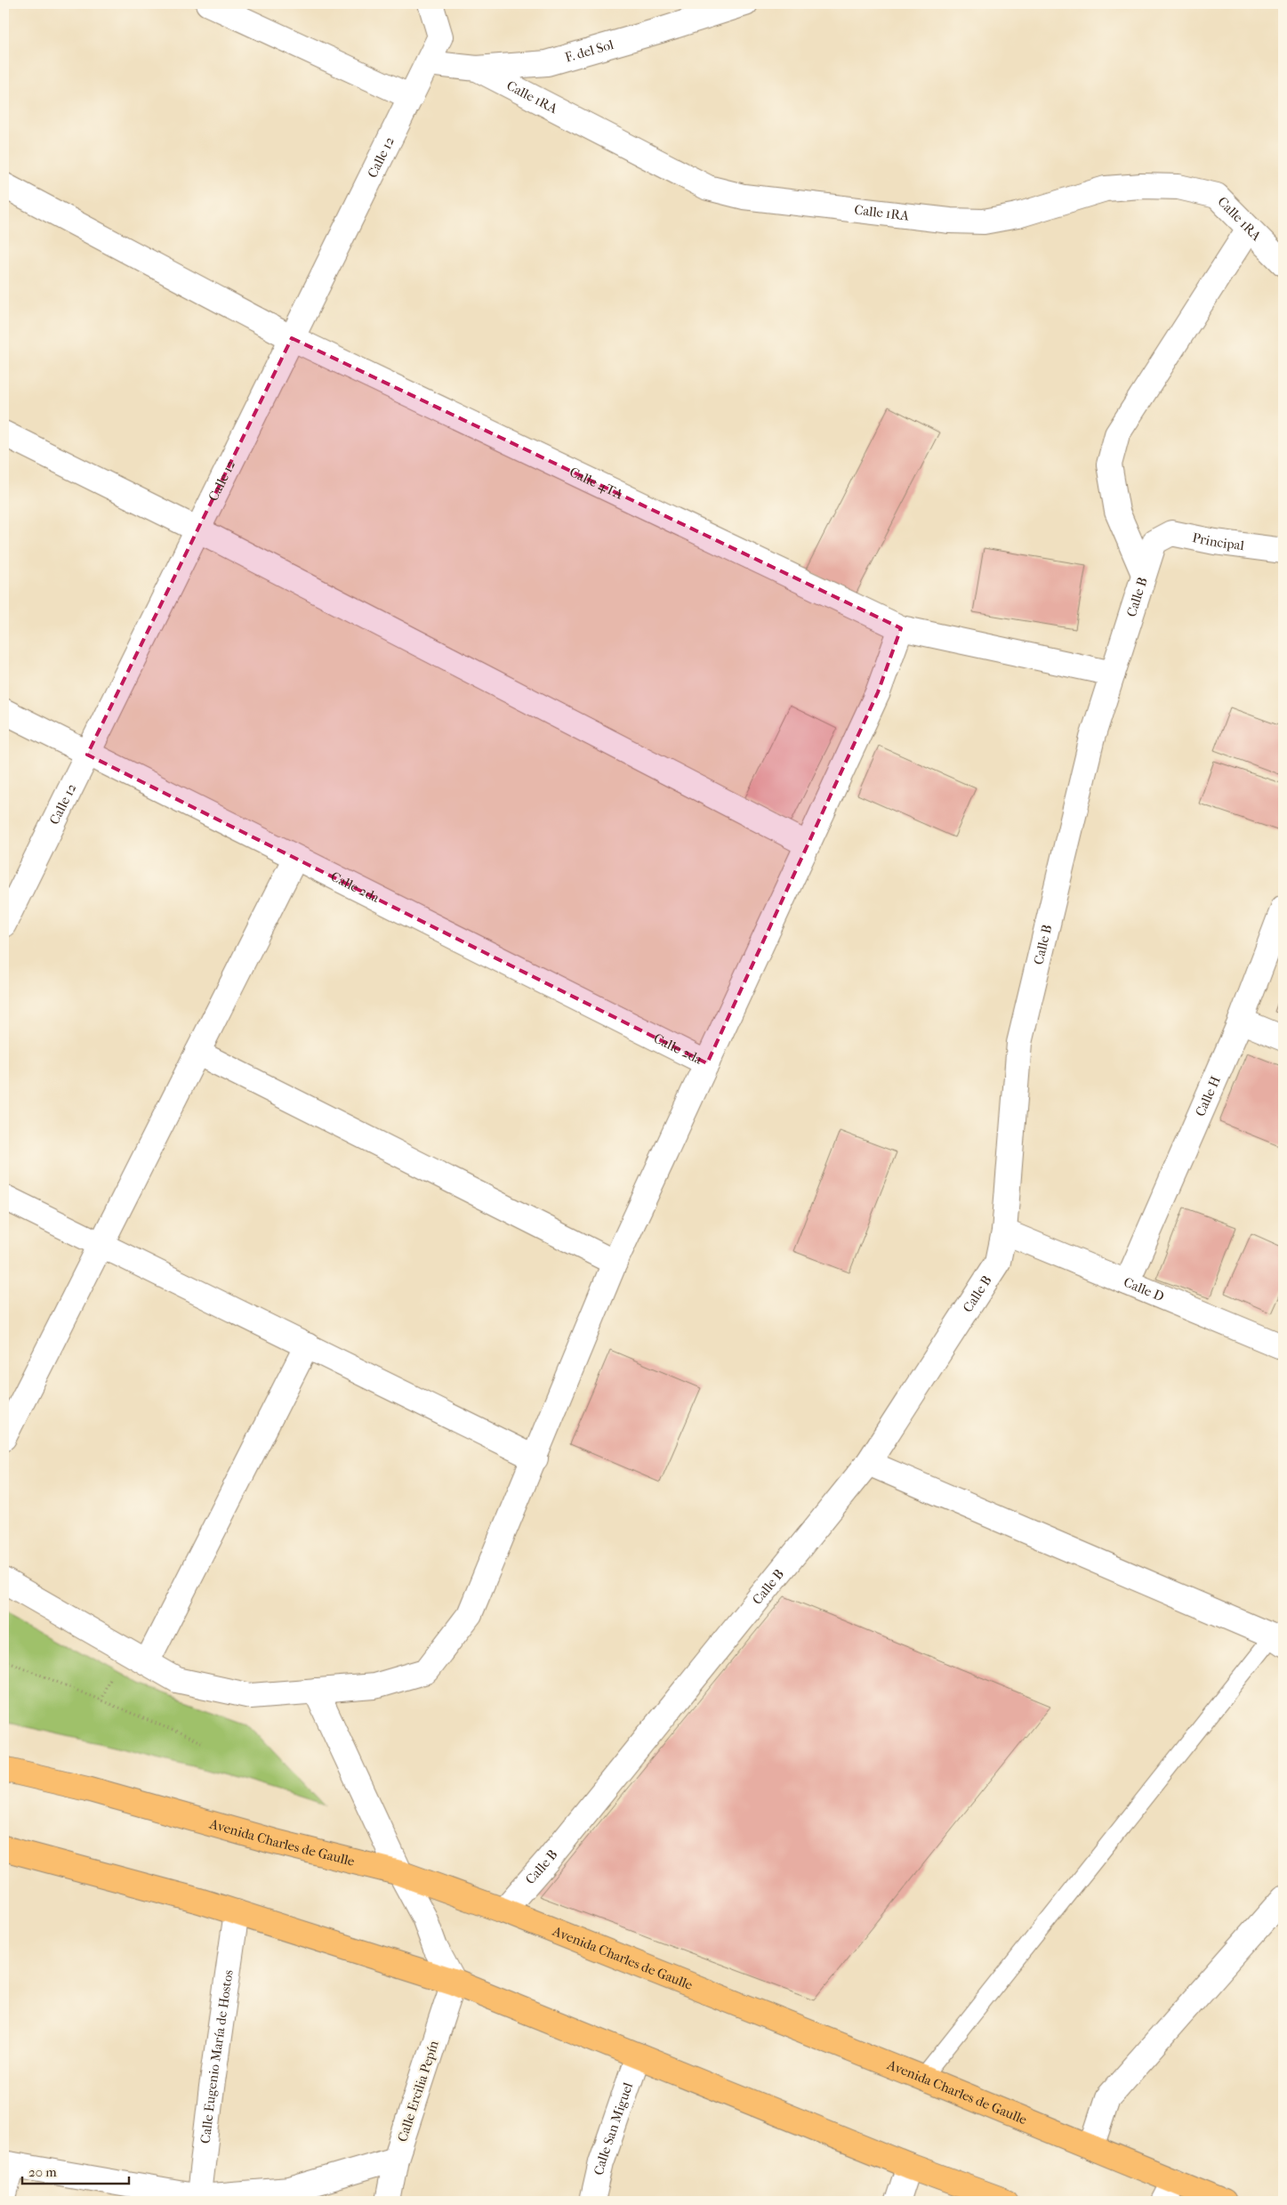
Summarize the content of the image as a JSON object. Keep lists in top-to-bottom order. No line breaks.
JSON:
{"streets":{"main road":["Avenida Charles de Gaulle"],"street":["F. del Sol","Calle 1RA","Calle 12","Calle 4TA","Principal","Calle B","Calle 2da","Calle H","Calle D","Calle Eugenio María de Hostos","Calle Ercilia Pepín","Calle San Miguel"]},"crossings":[["F. del Sol","Calle 1RA"],["F. del Sol","Calle 12"],["Calle 12","Calle 4TA"],["Calle 12","Calle 2da"],["Calle 4TA","Calle B"],["Principal","Calle B"],["Calle B","Calle D"],["Calle B","Avenida Charles de Gaulle"],["Calle H","Calle D"]],"scale_bar":"20 m"}
